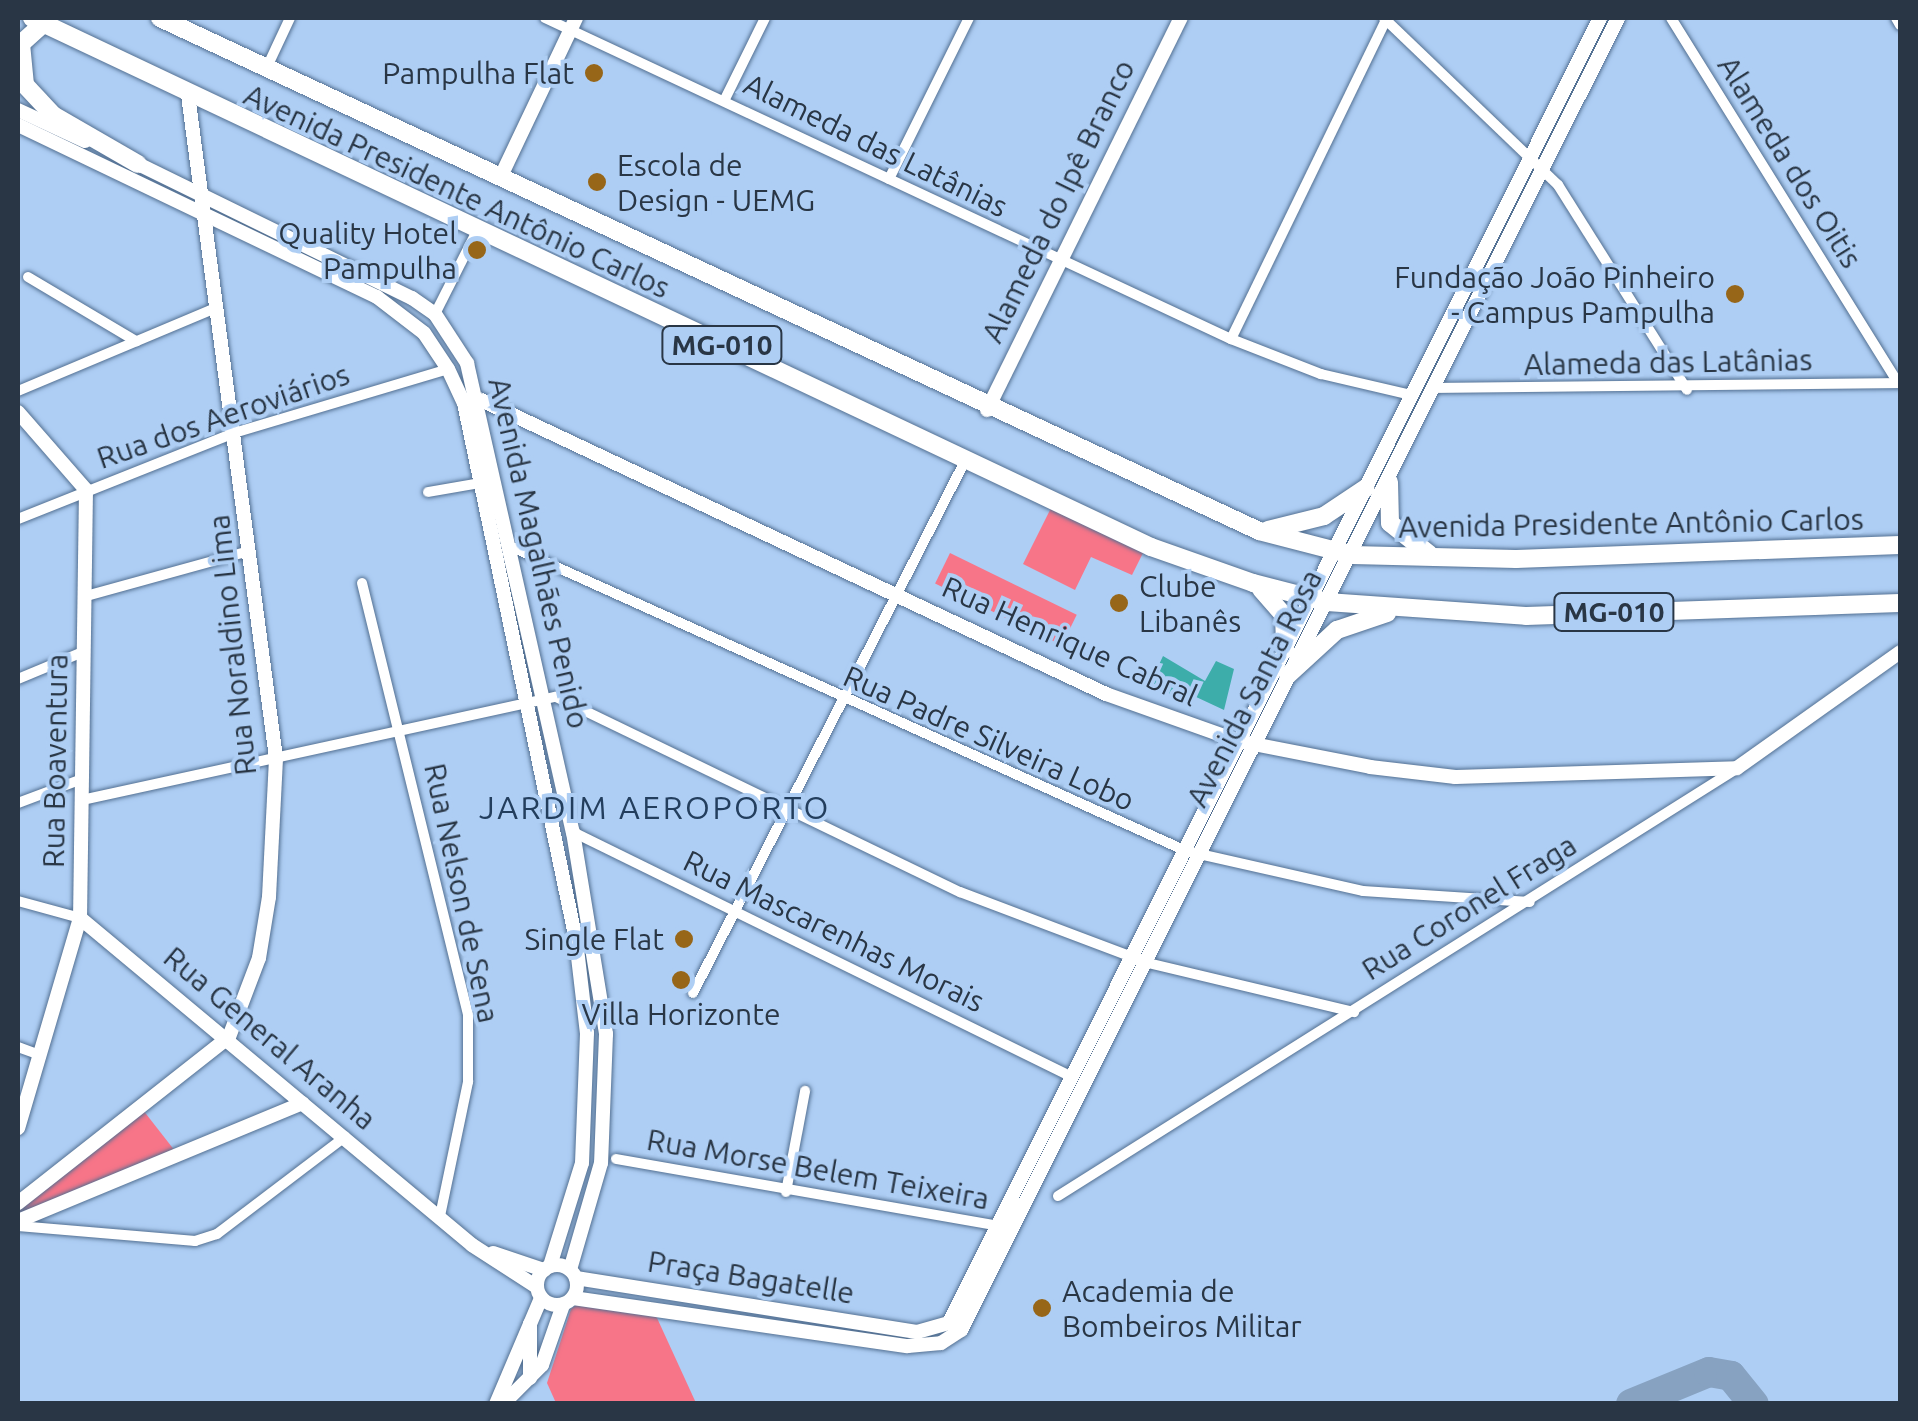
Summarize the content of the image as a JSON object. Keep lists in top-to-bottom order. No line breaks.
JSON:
{"streets":{"highway":["Avenida Presidente Antônio Carlos","MG-010"],"street":["Alameda das Latânias","Alameda dos Oitis","Alameda do Ipê Branco","Rua dos Aeroviários","Avenida Magalhães Penido","Rua Henrique Cabral","Rua Noraldino Lima","Avenida Santa Rosa","Rua Padre Silveira Lobo","Rua Boaventura","Rua Nelson de Sena","Rua Coronel Fraga","Rua Mascarenhas Morais","Rua General Aranha","Rua Morse Belem Teixeira","Praça Bagatelle"]},"crossings":[["Alameda das Latânias","Alameda dos Oitis"],["Alameda das Latânias","Alameda do Ipê Branco"],["Alameda das Latânias","Avenida Santa Rosa"],["Avenida Presidente Antônio Carlos","Alameda do Ipê Branco"],["Avenida Presidente Antônio Carlos","Rua Noraldino Lima"],["Avenida Presidente Antônio Carlos","Avenida Santa Rosa"],["Rua dos Aeroviários","Avenida Magalhães Penido"],["Rua dos Aeroviários","Rua Noraldino Lima"],["Rua dos Aeroviários","Rua Boaventura"],["Avenida Magalhães Penido","Rua Henrique Cabral"],["Avenida Magalhães Penido","Rua Noraldino Lima"],["Avenida Magalhães Penido","Rua Padre Silveira Lobo"],["Avenida Magalhães Penido","Rua Mascarenhas Morais"],["Avenida Magalhães Penido","Rua General Aranha"],["Avenida Magalhães Penido","Praça Bagatelle"],["Rua Henrique Cabral","Avenida Santa Rosa"],["Rua Henrique Cabral","Rua Coronel Fraga"],["Rua Noraldino Lima","Rua General Aranha"],["Avenida Santa Rosa","Rua Padre Silveira Lobo"],["Avenida Santa Rosa","Rua Mascarenhas Morais"],["Avenida Santa Rosa","Rua Morse Belem Teixeira"],["Avenida Santa Rosa","Praça Bagatelle"],["Rua Padre Silveira Lobo","Rua Coronel Fraga"],["Rua Boaventura","Rua General Aranha"],["Rua Nelson de Sena","Rua General Aranha"],["Rua General Aranha","Praça Bagatelle"]],"districts":["JARDIM AEROPORTO"],"places":["Pampulha Flat","Escola de Design - UEMG","Quality Hotel Pampulha","Fundação João Pinheiro - Campus Pampulha","Clube Libanês","Single Flat","Villa Horizonte","Academia de Bombeiros Militar"]}
